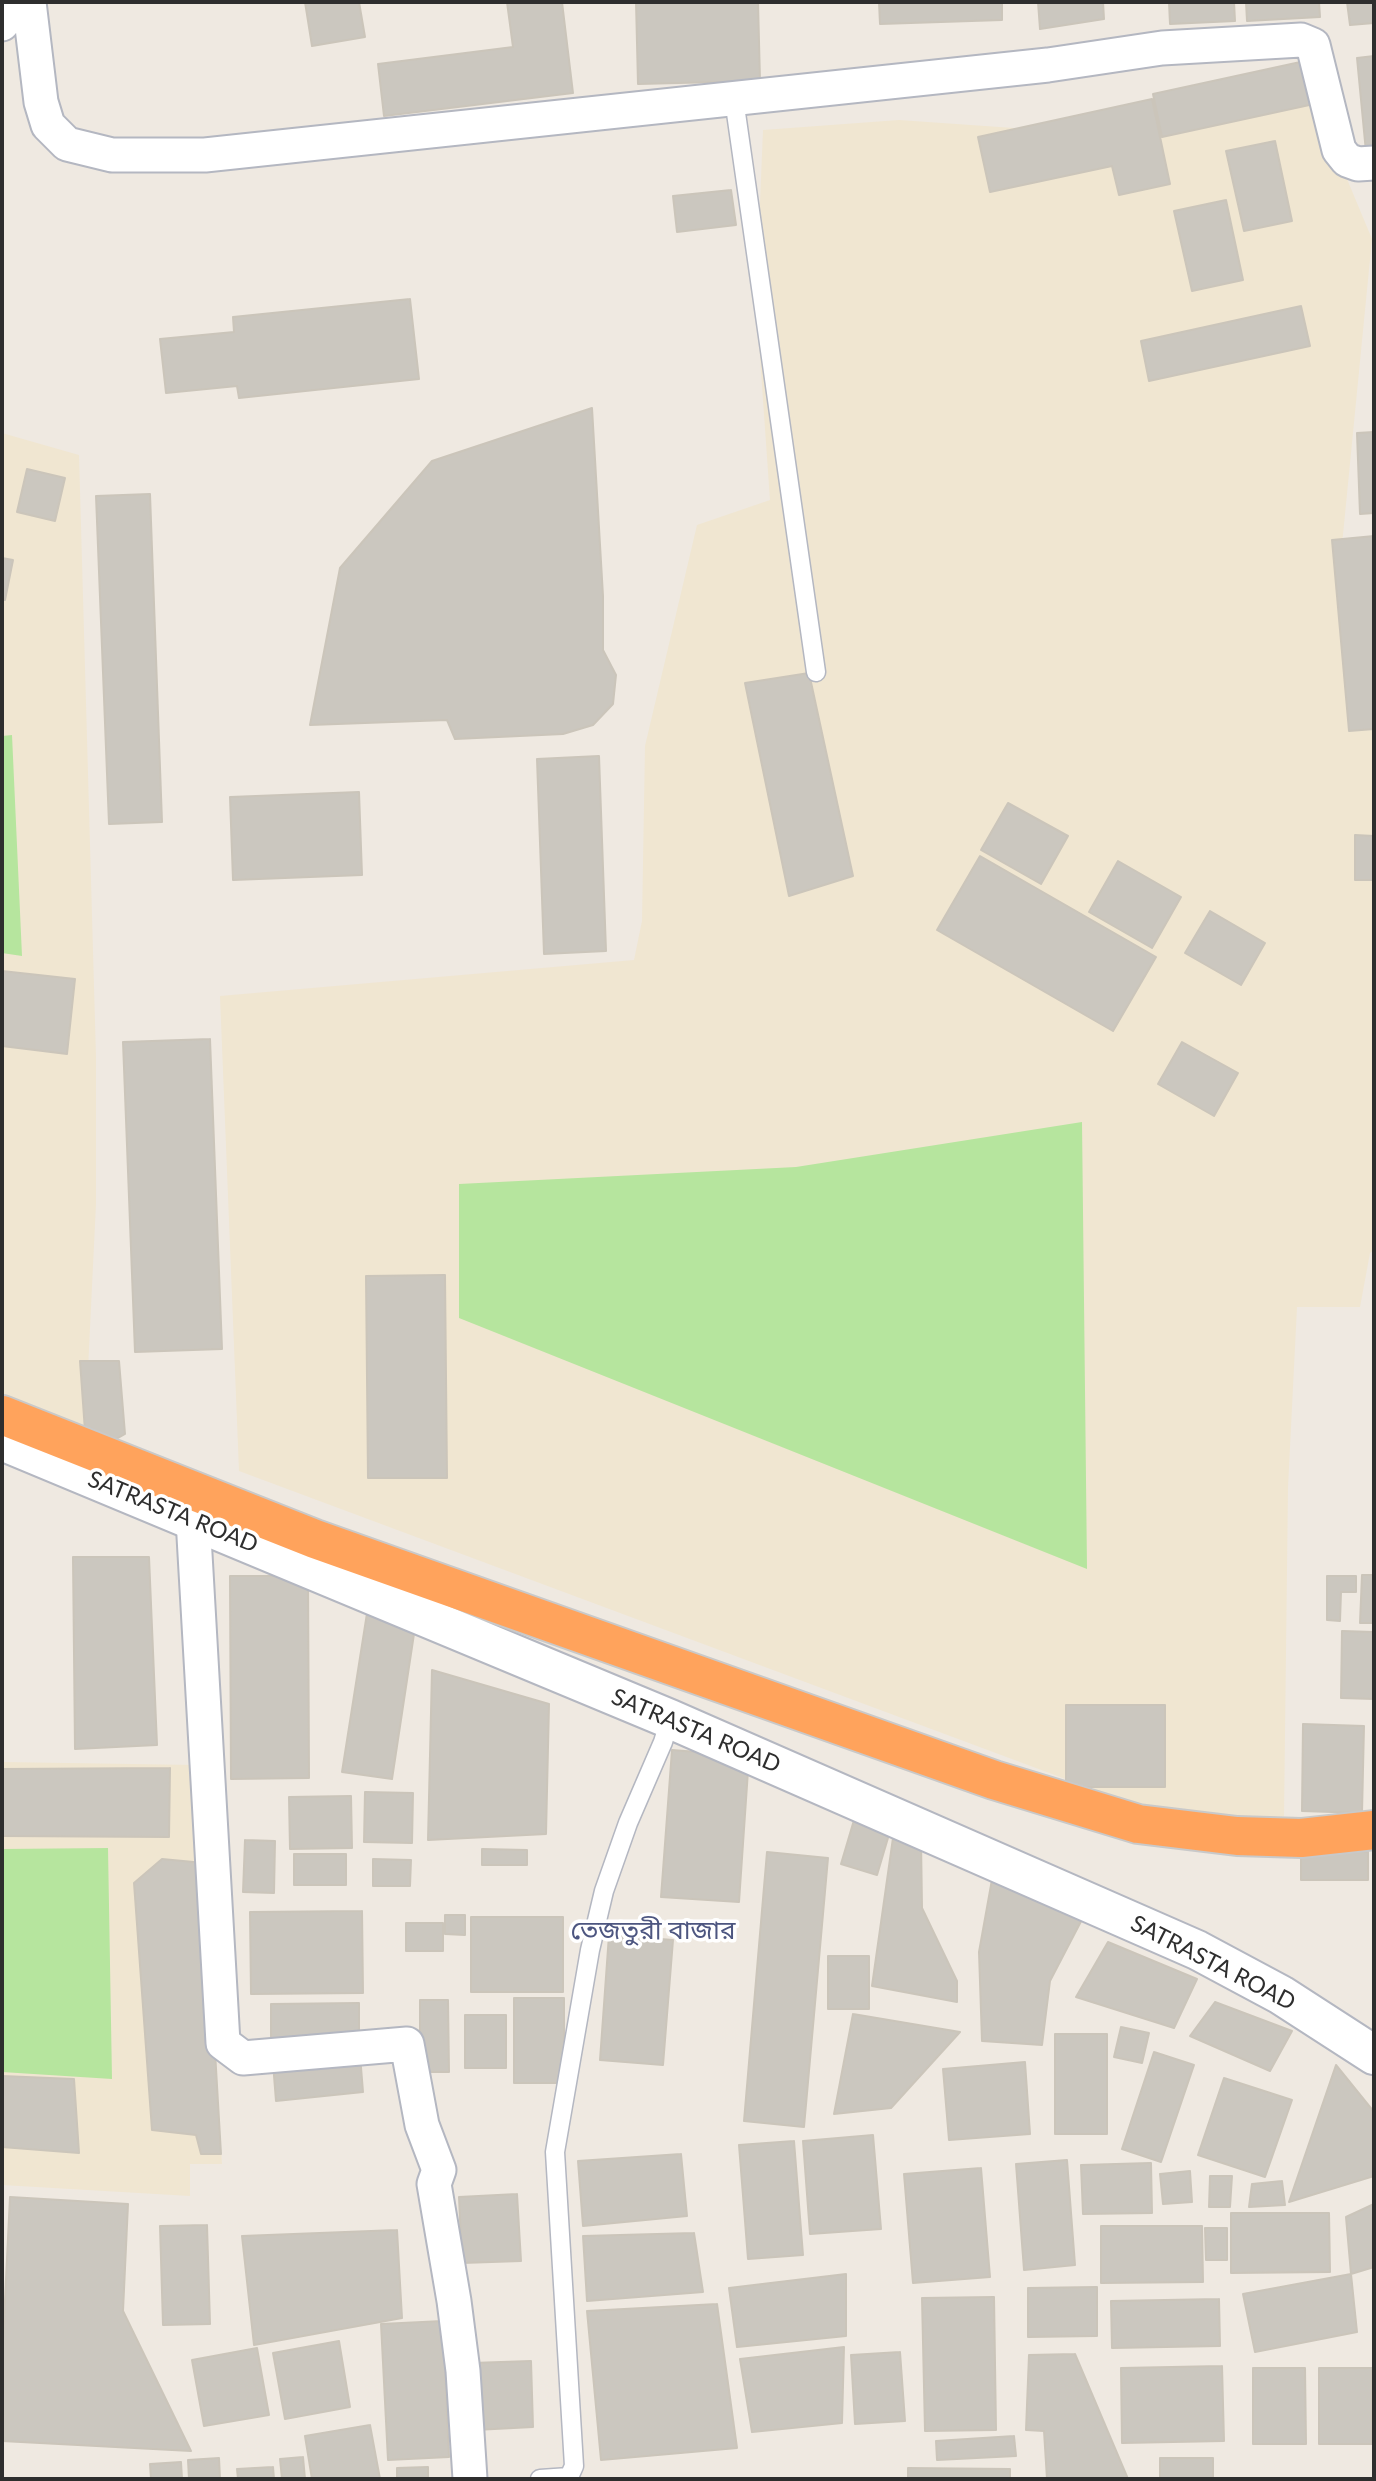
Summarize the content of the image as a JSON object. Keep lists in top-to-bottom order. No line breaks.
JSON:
{"streets":{"street":["SATRASTA ROAD"]},"districts":["তেজতুরী বাজার"]}
